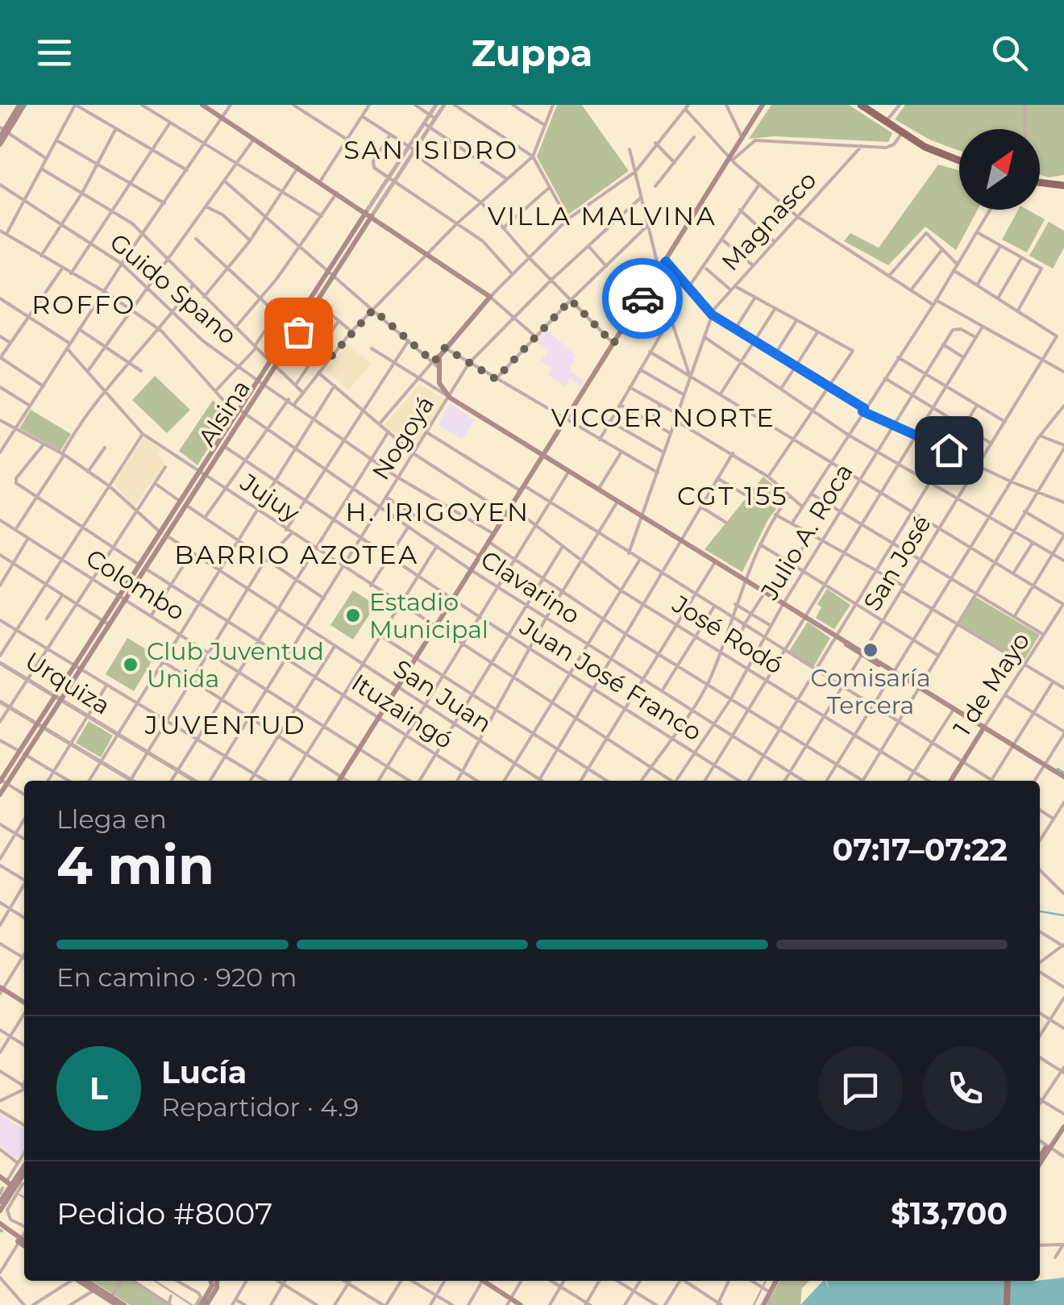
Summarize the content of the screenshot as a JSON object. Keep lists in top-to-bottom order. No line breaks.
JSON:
{"streets":{"main road":["Alsina","1 de Mayo"],"street":["Magnasco","Guido Spano","Nogoyá","Jujuy","Julio A. Roca","San José","Colombo","Clavarino","José Rodó","Juan José Franco","Urquiza","San Juan","Ituzaingó"]},"crossings":[["Guido Spano","Alsina"],["Guido Spano","Nogoyá"],["Alsina","Jujuy"],["Alsina","Colombo"],["Alsina","Clavarino"],["Alsina","Juan José Franco"],["Alsina","Urquiza"],["Alsina","San Juan"],["Alsina","Ituzaingó"],["Nogoyá","Jujuy"],["Nogoyá","Colombo"],["Nogoyá","Clavarino"],["Nogoyá","Juan José Franco"],["Nogoyá","San Juan"],["Nogoyá","Ituzaingó"],["Julio A. Roca","Clavarino"],["Julio A. Roca","José Rodó"],["Julio A. Roca","Juan José Franco"],["San José","Clavarino"],["San José","José Rodó"],["San Juan","Ituzaingó"]],"districts":["SAN ISIDRO","VILLA MALVINA","ROFFO","VICOER NORTE","CGT 155","H. IRIGOYEN","BARRIO AZOTEA","JUVENTUD"],"places":["Estadio Municipal","Comisaría Tercera","Club Juventud Unida"],"north":"top right","page":{"header":"Zuppa","heading":["4 min","Llega en","07:17–07:22"],"panel":["Lucía","Repartidor · 4.9","Pedido #8007","$13,700"],"bar":"En camino · 920 m","round":"L"}}
